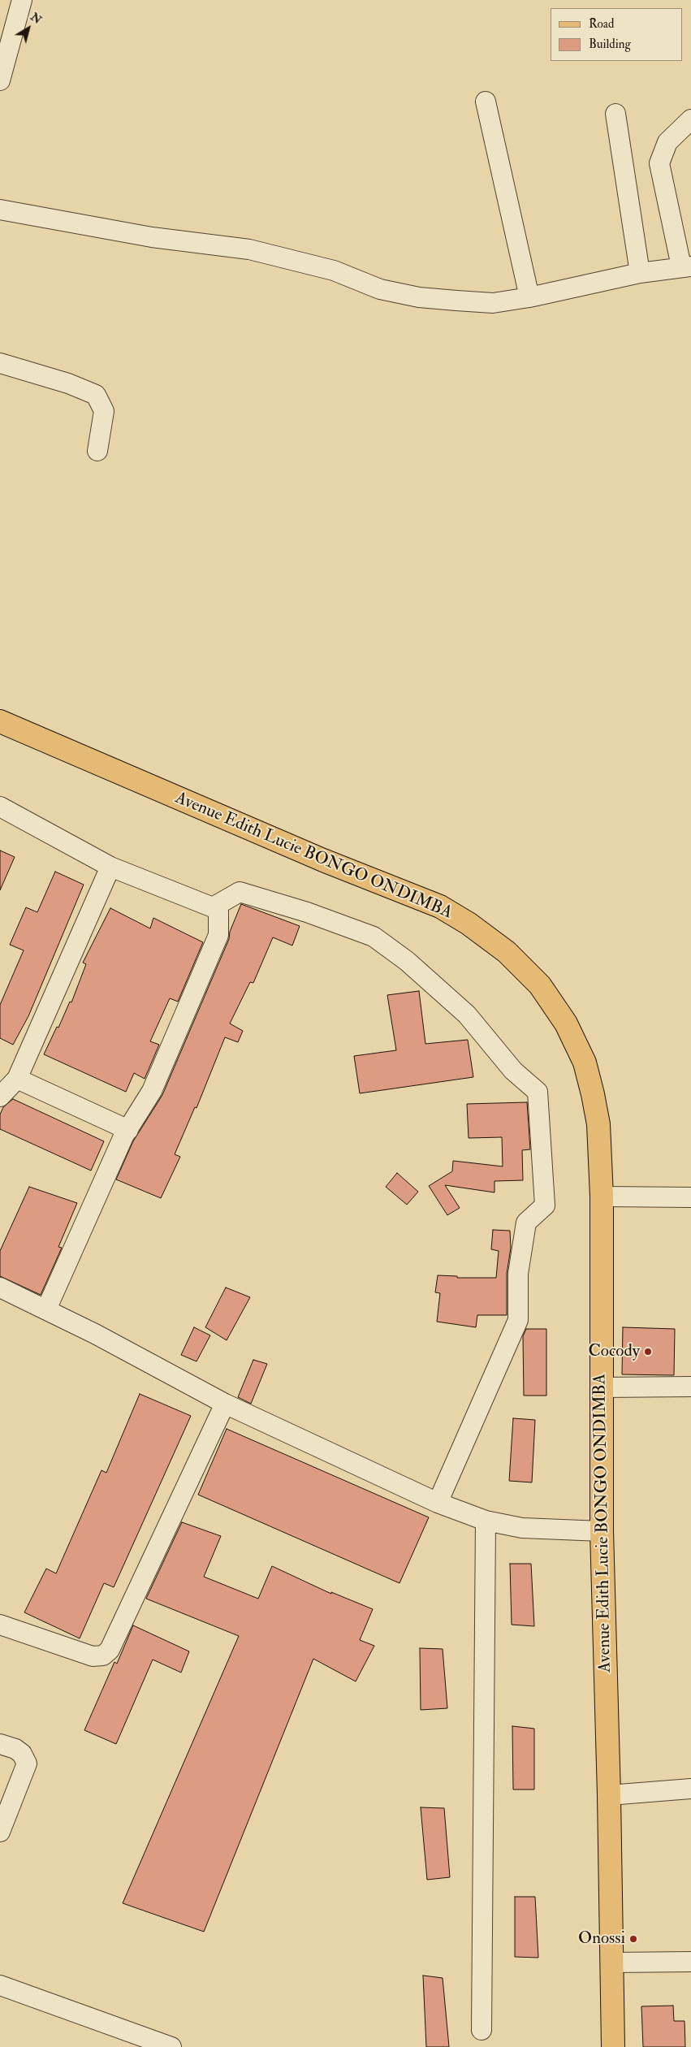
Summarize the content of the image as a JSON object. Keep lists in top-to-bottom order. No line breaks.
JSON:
{"streets":{"main road":["Avenue Edith Lucie BONGO ONDIMBA"]},"places":["Cocody","Onossi"],"legend":["Road","Building"],"north":"top right"}
